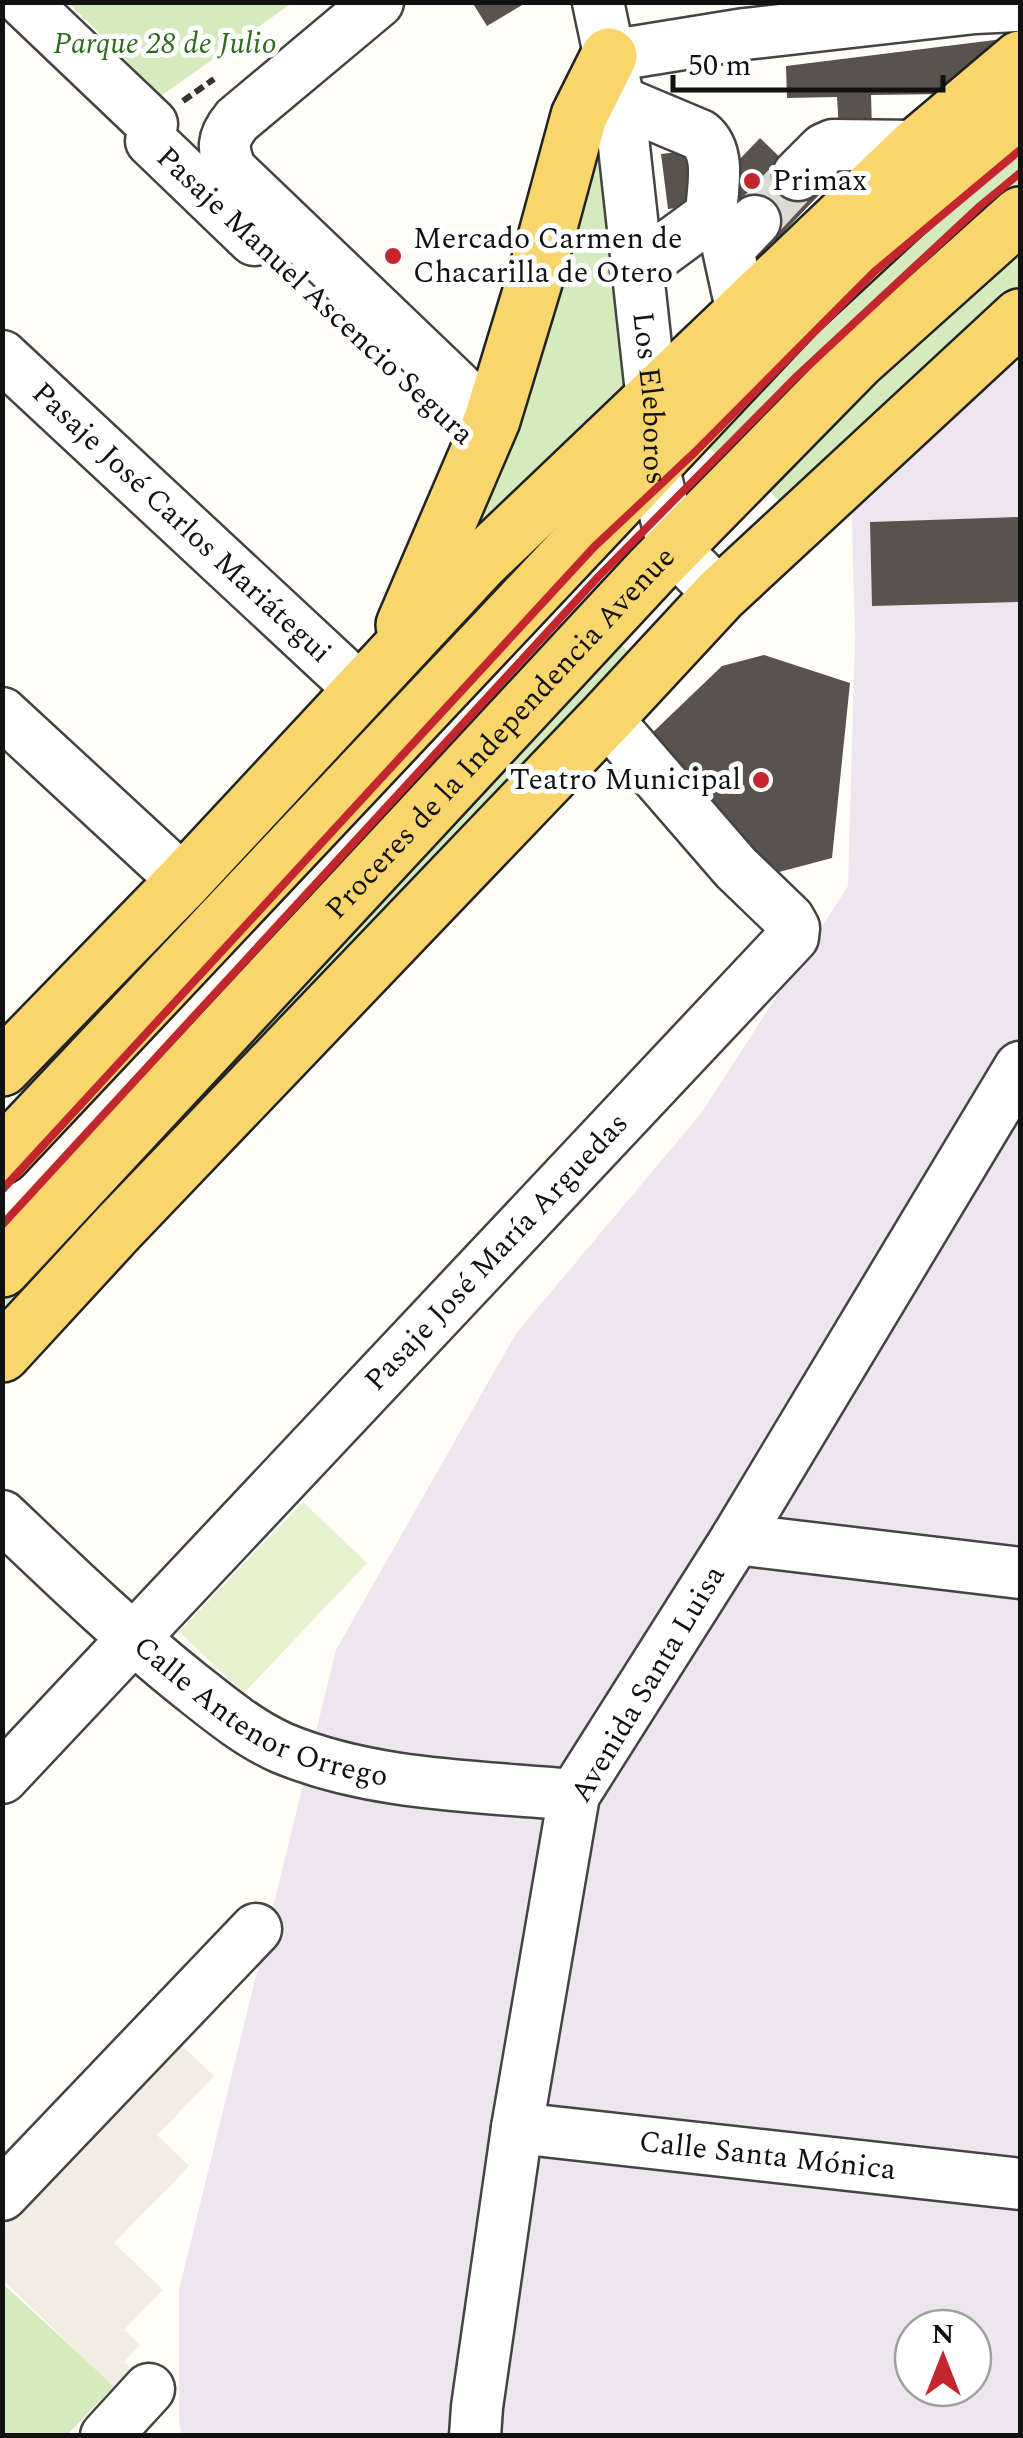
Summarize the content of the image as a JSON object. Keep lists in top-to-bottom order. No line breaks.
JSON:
{"streets":{"main road":["Proceres de la Independencia Avenue"],"street":["Pasaje Manuel Ascencio Segura","Los Eleboros","Pasaje José Carlos Mariátegui","Pasaje José María Arguedas","Avenida Santa Luisa","Calle Antenor Orrego","Calle Santa Mónica"]},"crossings":[["Los Eleboros","Proceres de la Independencia Avenue"],["Proceres de la Independencia Avenue","Pasaje José María Arguedas"],["Pasaje José María Arguedas","Calle Antenor Orrego"],["Avenida Santa Luisa","Calle Antenor Orrego"],["Avenida Santa Luisa","Calle Santa Mónica"]],"parks":["Parque 28 de Julio"],"places":["Primax","Mercado Carmen de Chacarilla de Otero","Teatro Municipal"],"scale_bar":"50 m","north":"top"}
